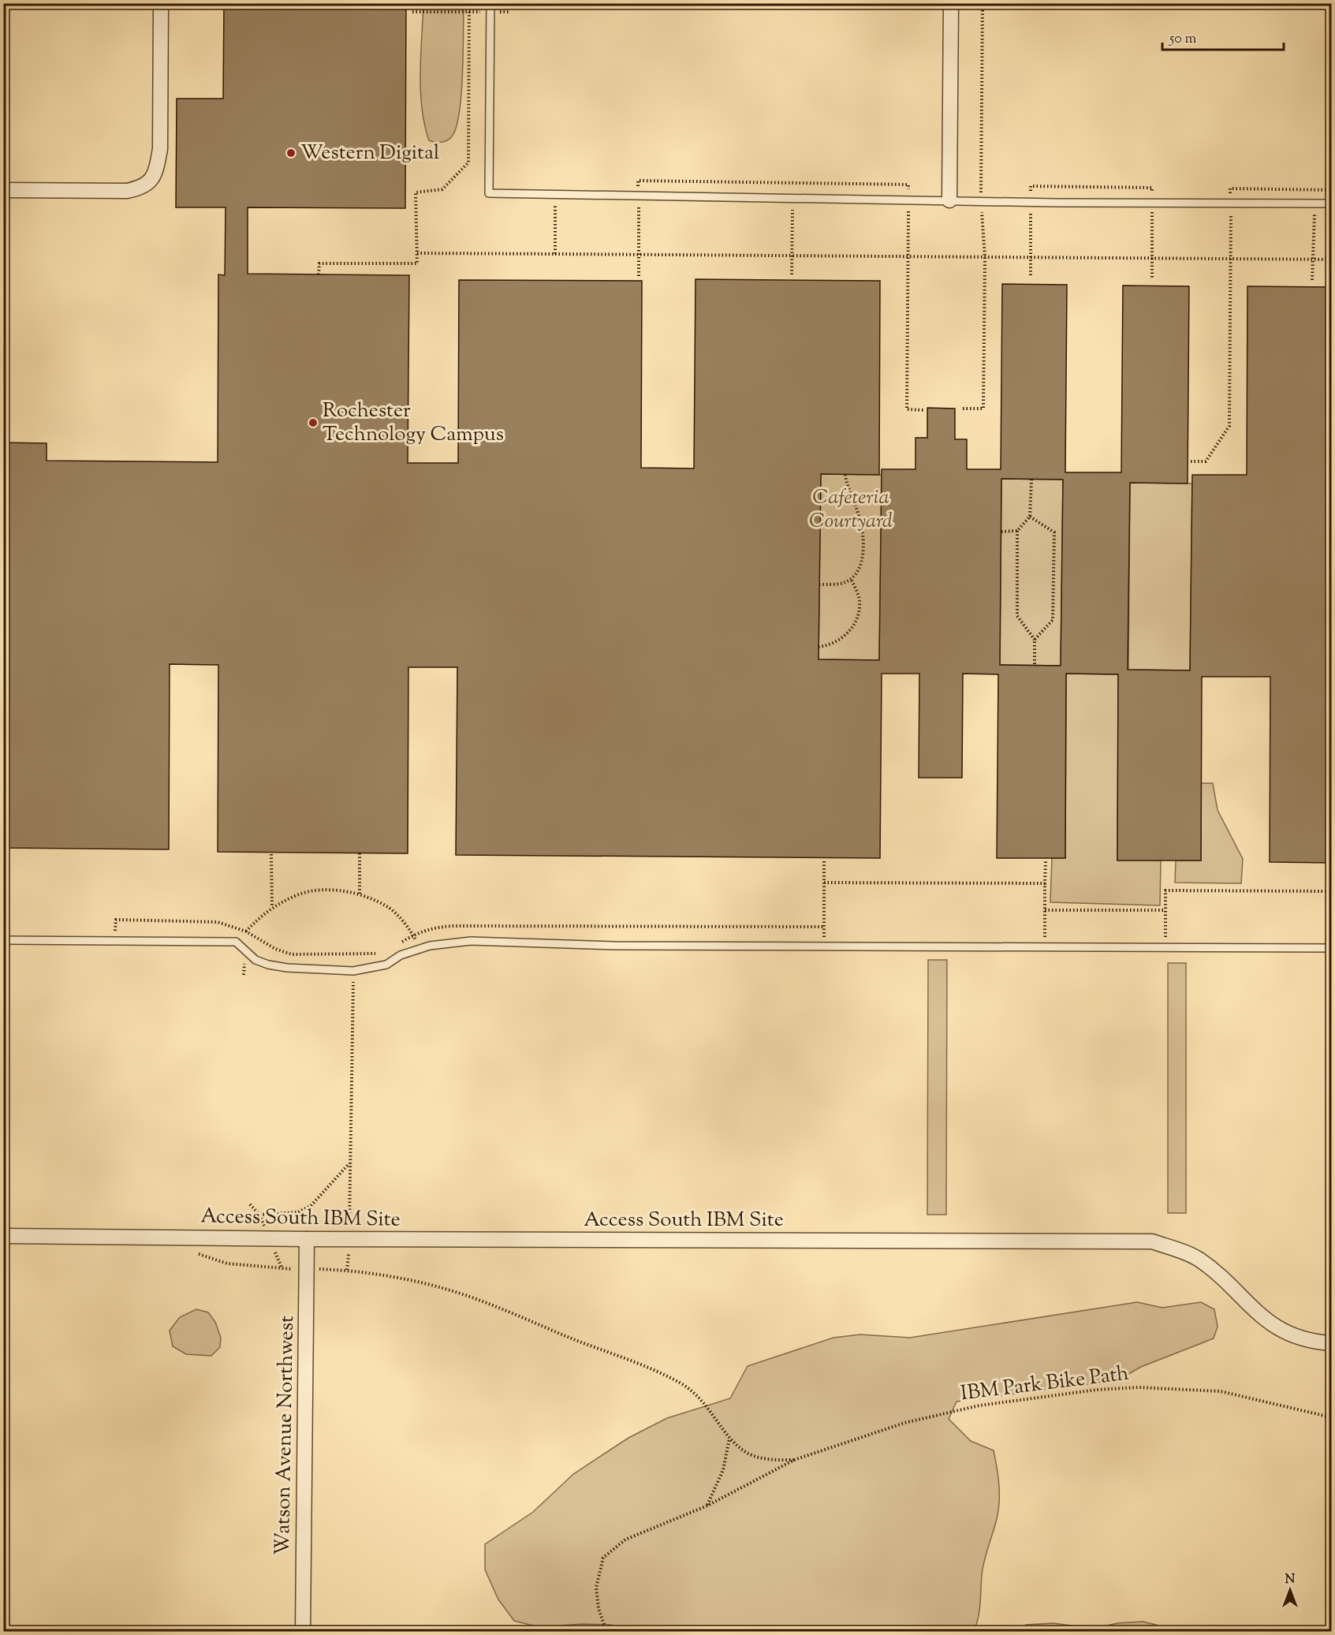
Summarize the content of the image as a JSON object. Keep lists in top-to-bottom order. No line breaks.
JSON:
{"streets":{"street":["Access South IBM Site","Watson Avenue Northwest"],"path":["IBM Park Bike Path"]},"crossings":[["Access South IBM Site","Watson Avenue Northwest"]],"parks":["Cafeteria Courtyard"],"places":["Western Digital","Rochester Technology Campus"],"scale_bar":"50 m","north":"top"}
